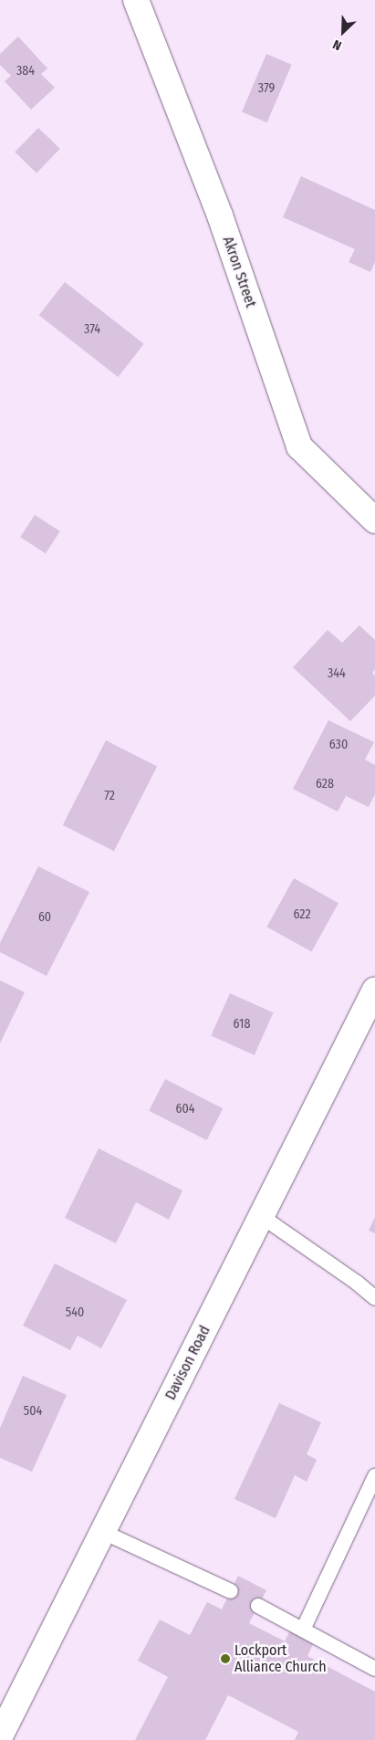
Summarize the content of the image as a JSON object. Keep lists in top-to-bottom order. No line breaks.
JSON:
{"streets":{"street":["Akron Street","Davison Road"]},"places":["Lockport Alliance Church"],"house_numbers":["384","379","374","344","630","628","72","622","60","618","604","540","504"],"north":"bottom left"}
